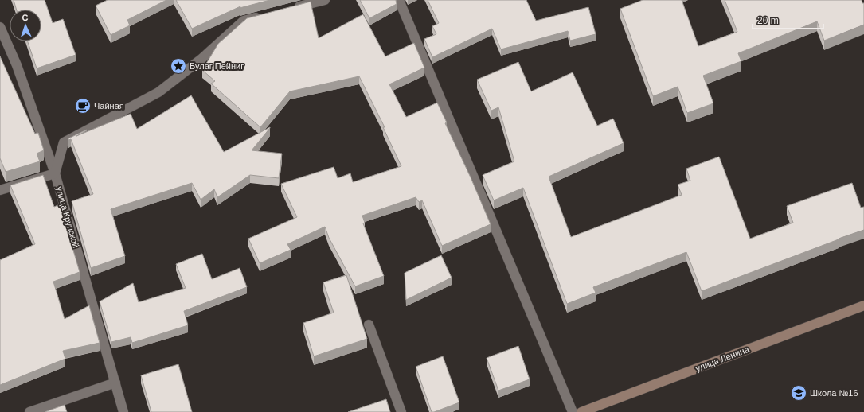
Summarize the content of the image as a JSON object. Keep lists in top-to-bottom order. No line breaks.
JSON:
{"streets":{"street":["улица Крупской","улица Ленина"]},"places":{"place":["Булаг Пейниг"],"cafe":["Чайная"],"school or university":["Школа №16"]},"scale_bar":"20 m","north":"top"}
